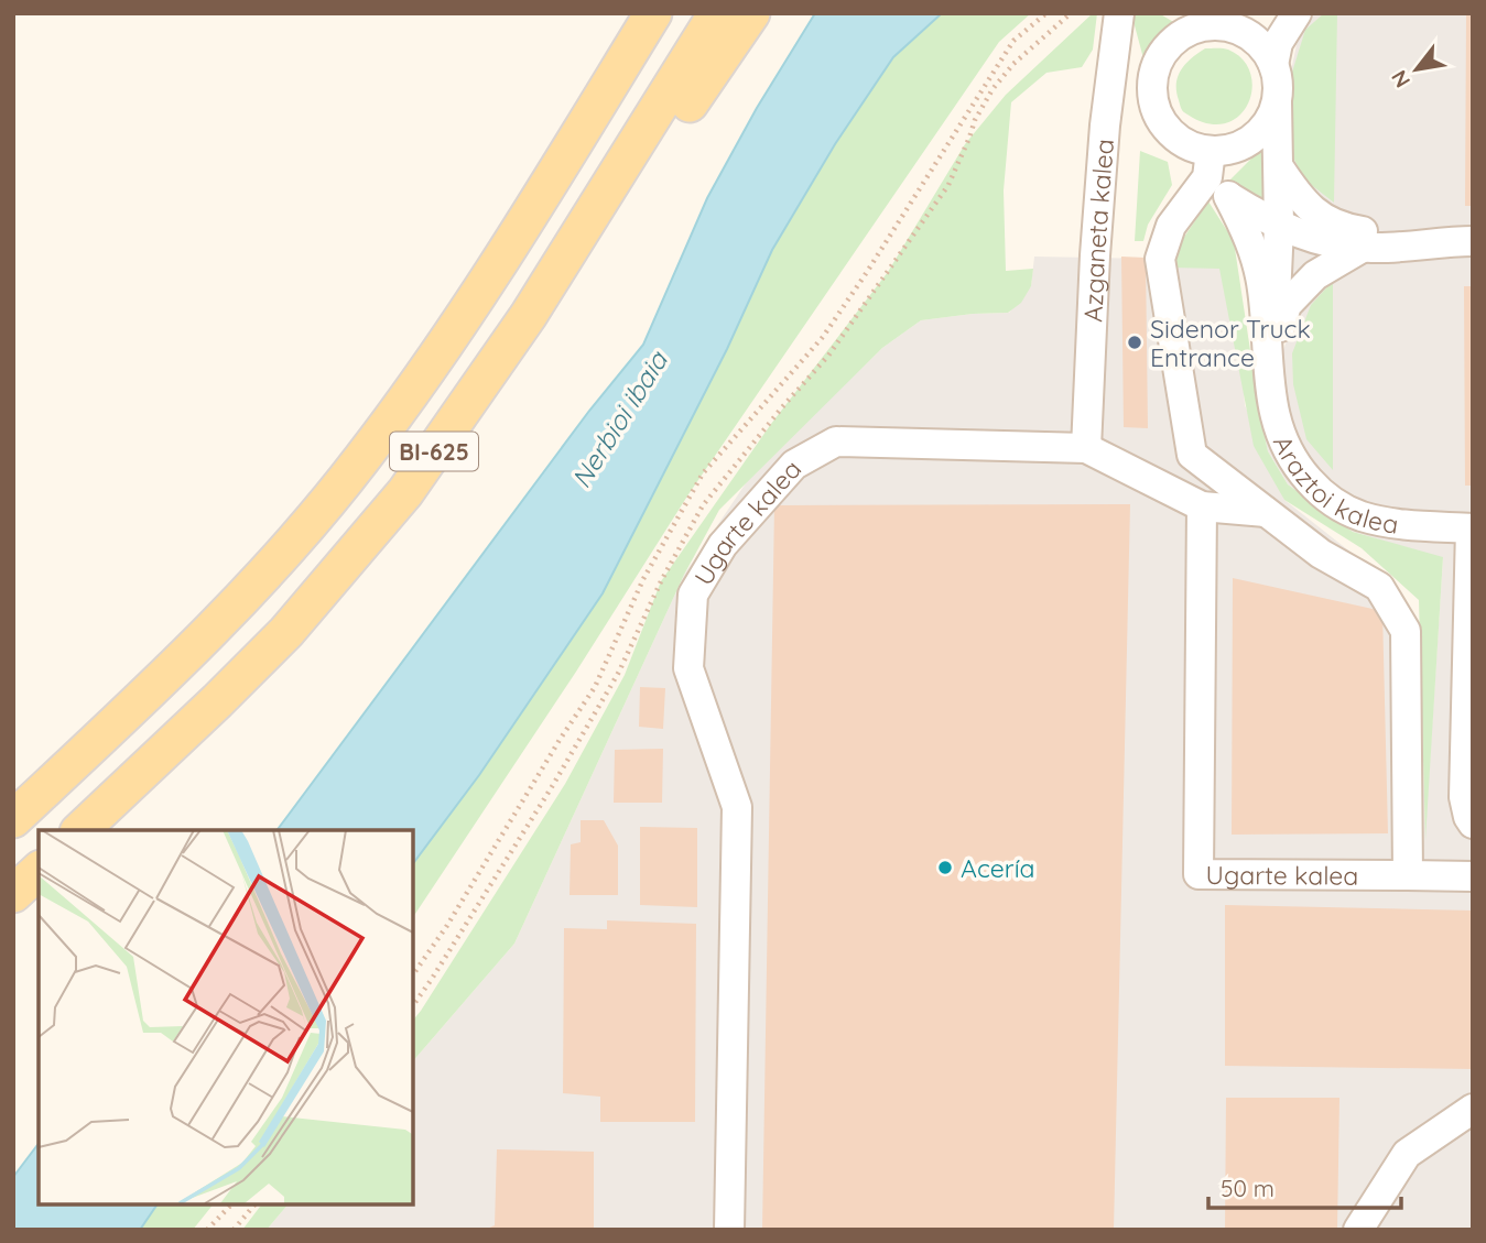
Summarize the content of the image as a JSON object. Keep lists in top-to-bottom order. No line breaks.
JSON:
{"streets":{"main road":["BI-625"],"street":["Azganeta kalea","Araztoi kalea","Ugarte kalea"]},"crossings":[["Azganeta kalea","Araztoi kalea"],["Azganeta kalea","Ugarte kalea"]],"water":["Nerbioi ibaia"],"places":["Sidenor Truck Entrance","Acería"],"scale_bar":"50 m","north":"bottom left"}
